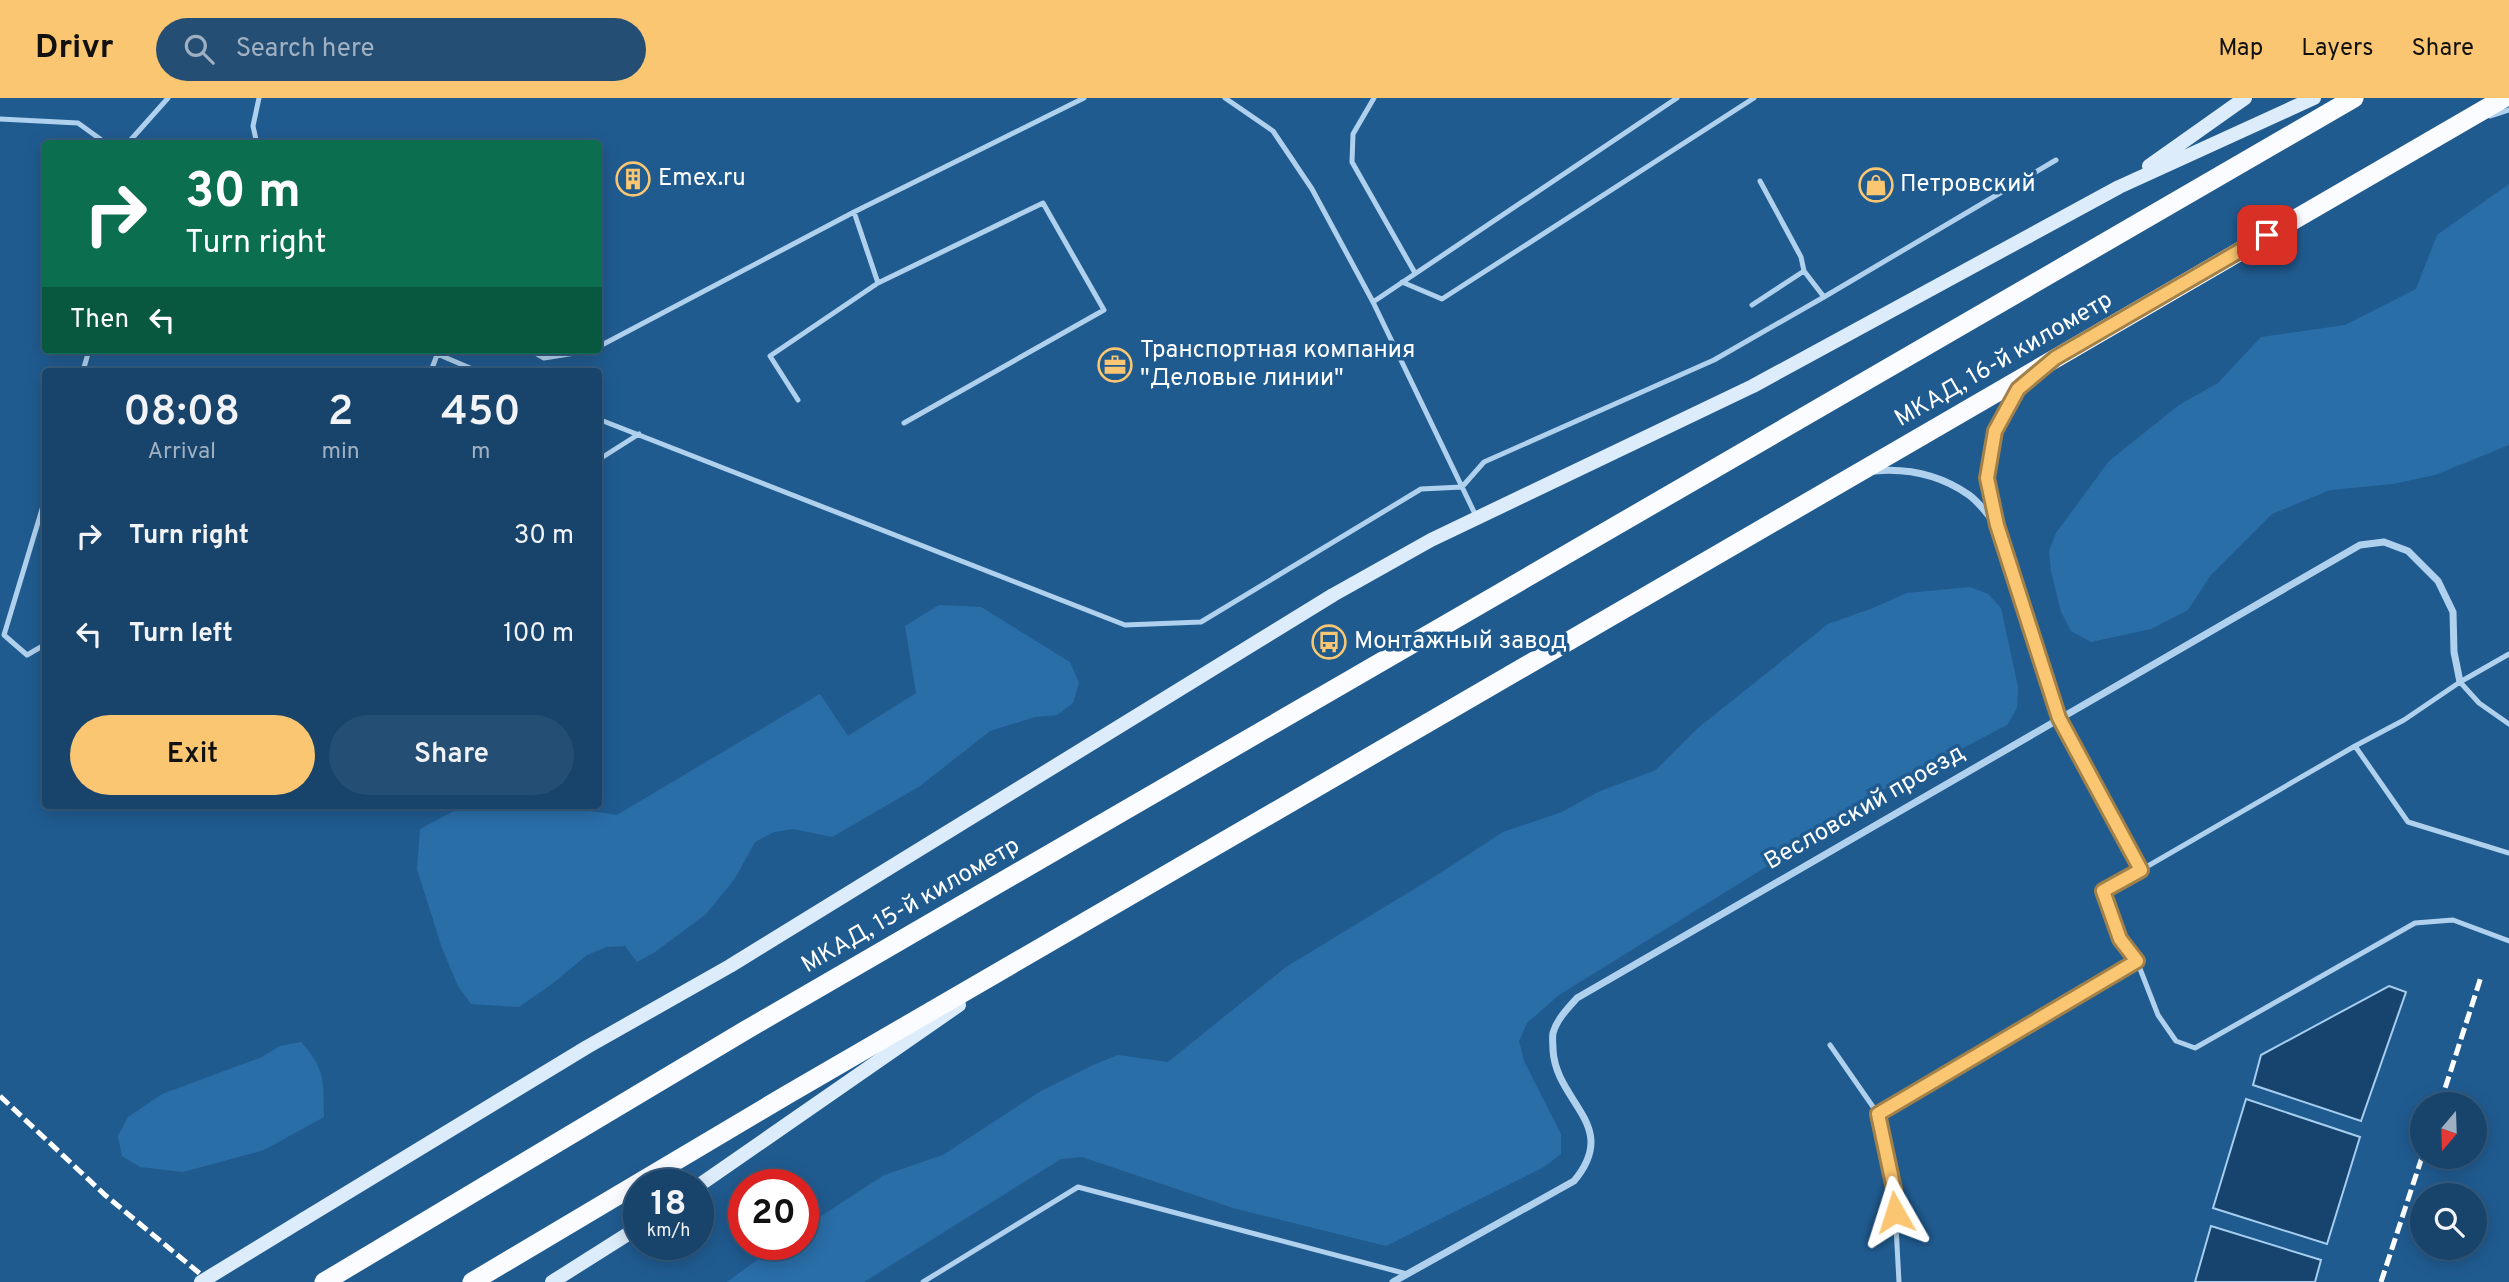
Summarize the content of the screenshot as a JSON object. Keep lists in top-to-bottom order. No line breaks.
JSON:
{"streets":{"highway":["МКАД, 16-й километр","МКАД, 15-й километр"],"street":["Весловский проезд"]},"crossings":[["МКАД, 16-й километр","МКАД, 15-й километр"]],"places":{"building":["Emex.ru"],"shop":["Петровский"],"office":["Транспортная компания \"Деловые линии\""],"bus stop":["Монтажный завод"]},"north":"bottom","page":{"header":"Drivr","search":"Search here","nav":["Map","Layers","Share"],"turn":["30 m","Turn right"],"then":"Then","eta":["08:08","Arrival","2","min","450","m"],"list":[{"name":"Turn right","value":"30 m"},{"name":"Turn left","value":"100 m"}],"buttons":["Exit","Share"],"speed":"18 km/h","limit":"20"}}
